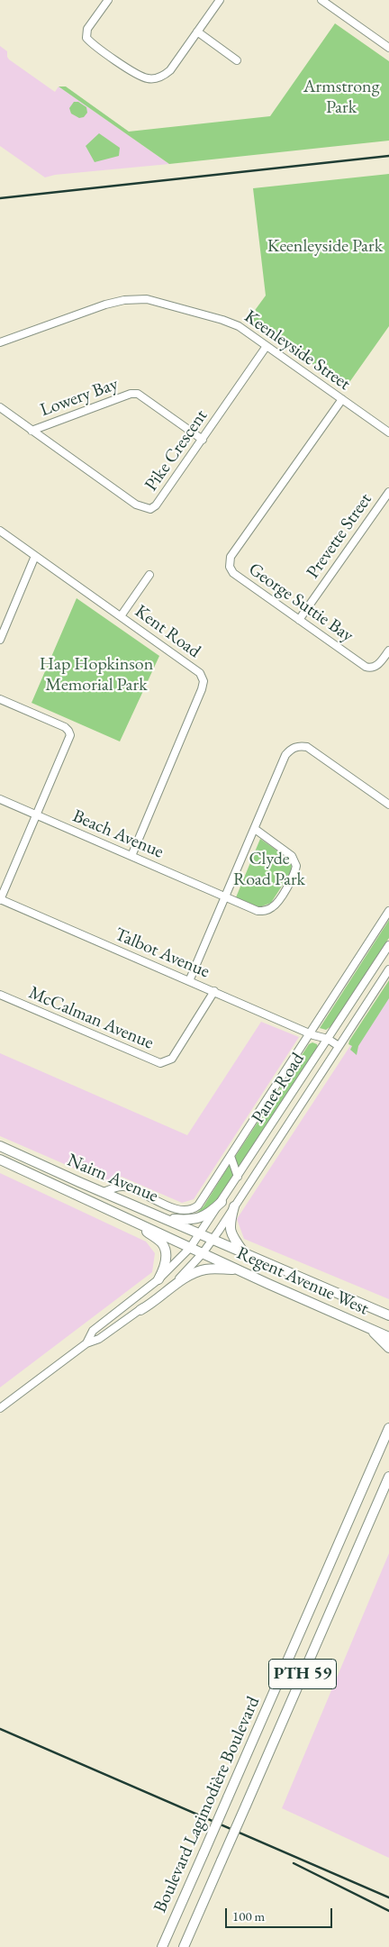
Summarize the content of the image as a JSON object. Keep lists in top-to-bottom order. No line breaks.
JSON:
{"streets":{"main road":["Nairn Avenue","Regent Avenue West","PTH 59","Boulevard Lagimodière Boulevard"],"street":["Keenleyside Street","Lowery Bay","Pike Crescent","Prevette Street","George Suttie Bay","Kent Road","Beach Avenue","Talbot Avenue","McCalman Avenue","Panet Road"]},"crossings":[["Keenleyside Street","Pike Crescent"],["Keenleyside Street","George Suttie Bay"],["Lowery Bay","Pike Crescent"],["Prevette Street","George Suttie Bay"],["Kent Road","Beach Avenue"],["Talbot Avenue","McCalman Avenue"],["Talbot Avenue","Panet Road"],["Panet Road","Nairn Avenue"],["Panet Road","Regent Avenue West"],["Nairn Avenue","Regent Avenue West"]],"parks":["Armstrong Park","Keenleyside Park","Hap Hopkinson Memorial Park","Clyde Road Park"],"scale_bar":"100 m"}
